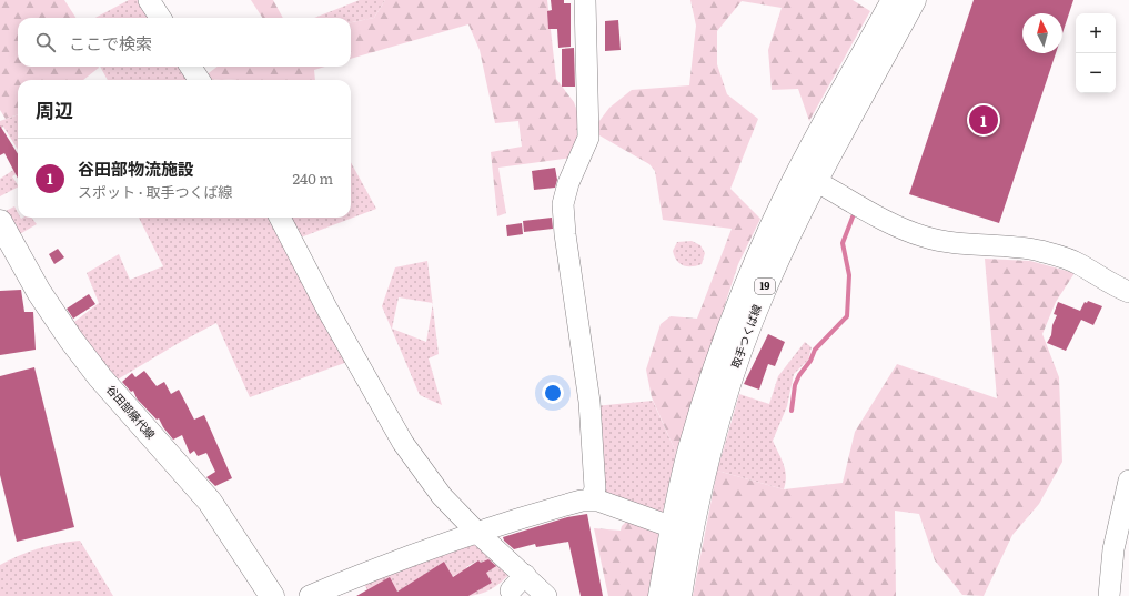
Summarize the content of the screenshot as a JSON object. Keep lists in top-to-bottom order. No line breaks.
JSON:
{"streets":{"main road":["19","取手つくば線","谷田部藤代線"]},"north":"top","page":{"map_buttons":["+","−"],"search":"ここで検索","heading":"周辺","pins":"1","list":[{"mark":"1","name":"谷田部物流施設","note":"スポット · 取手つくば線","value":"240 m"}]}}
